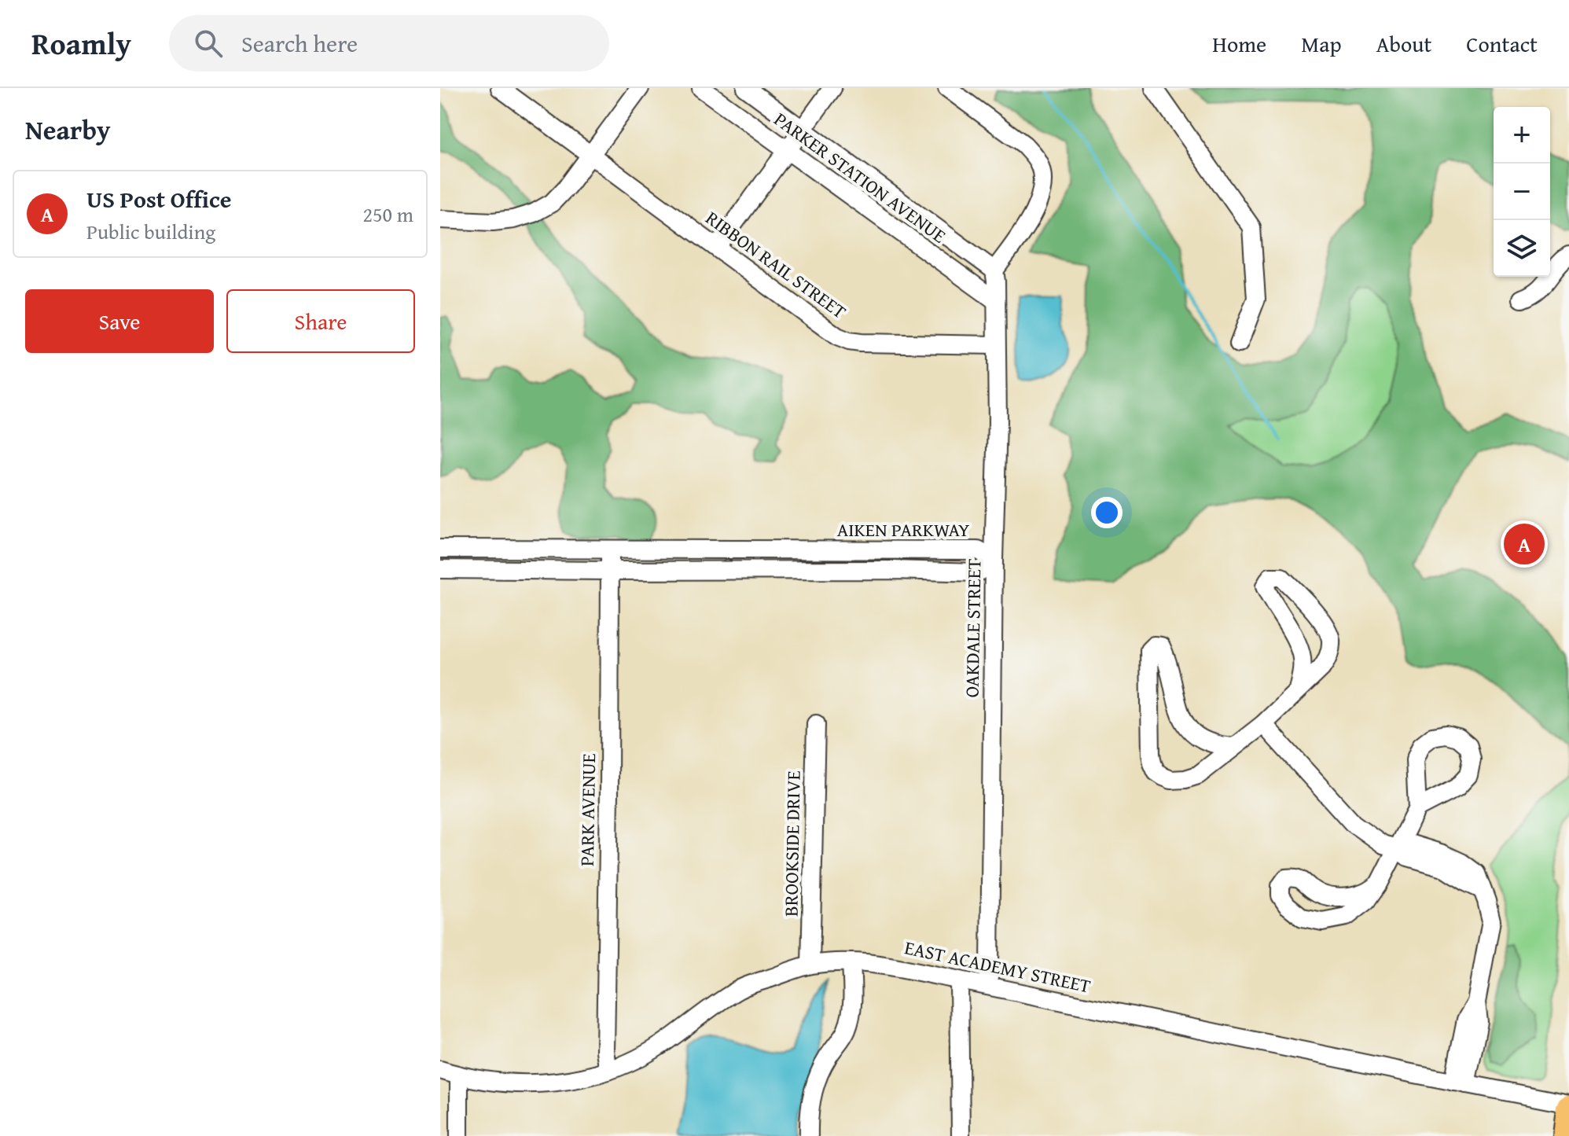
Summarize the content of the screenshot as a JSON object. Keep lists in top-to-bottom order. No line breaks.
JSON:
{"streets":{"street":["PARKER STATION AVENUE","RIBBON RAIL STREET","AIKEN PARKWAY","OAKDALE STREET","PARK AVENUE","BROOKSIDE DRIVE","EAST ACADEMY STREET"]},"crossings":[["PARKER STATION AVENUE","OAKDALE STREET"],["RIBBON RAIL STREET","OAKDALE STREET"],["AIKEN PARKWAY","OAKDALE STREET"],["AIKEN PARKWAY","PARK AVENUE"],["OAKDALE STREET","EAST ACADEMY STREET"],["PARK AVENUE","EAST ACADEMY STREET"],["BROOKSIDE DRIVE","EAST ACADEMY STREET"]],"page":{"header":"Roamly","search":"Search here","nav":["Home","Map","About","Contact"],"heading":"Nearby","map_buttons":["+","−"],"list":[{"mark":"A","name":"US Post Office","note":"Public building","value":"250 m"}],"buttons":["Save","Share"],"pins":"A"}}
